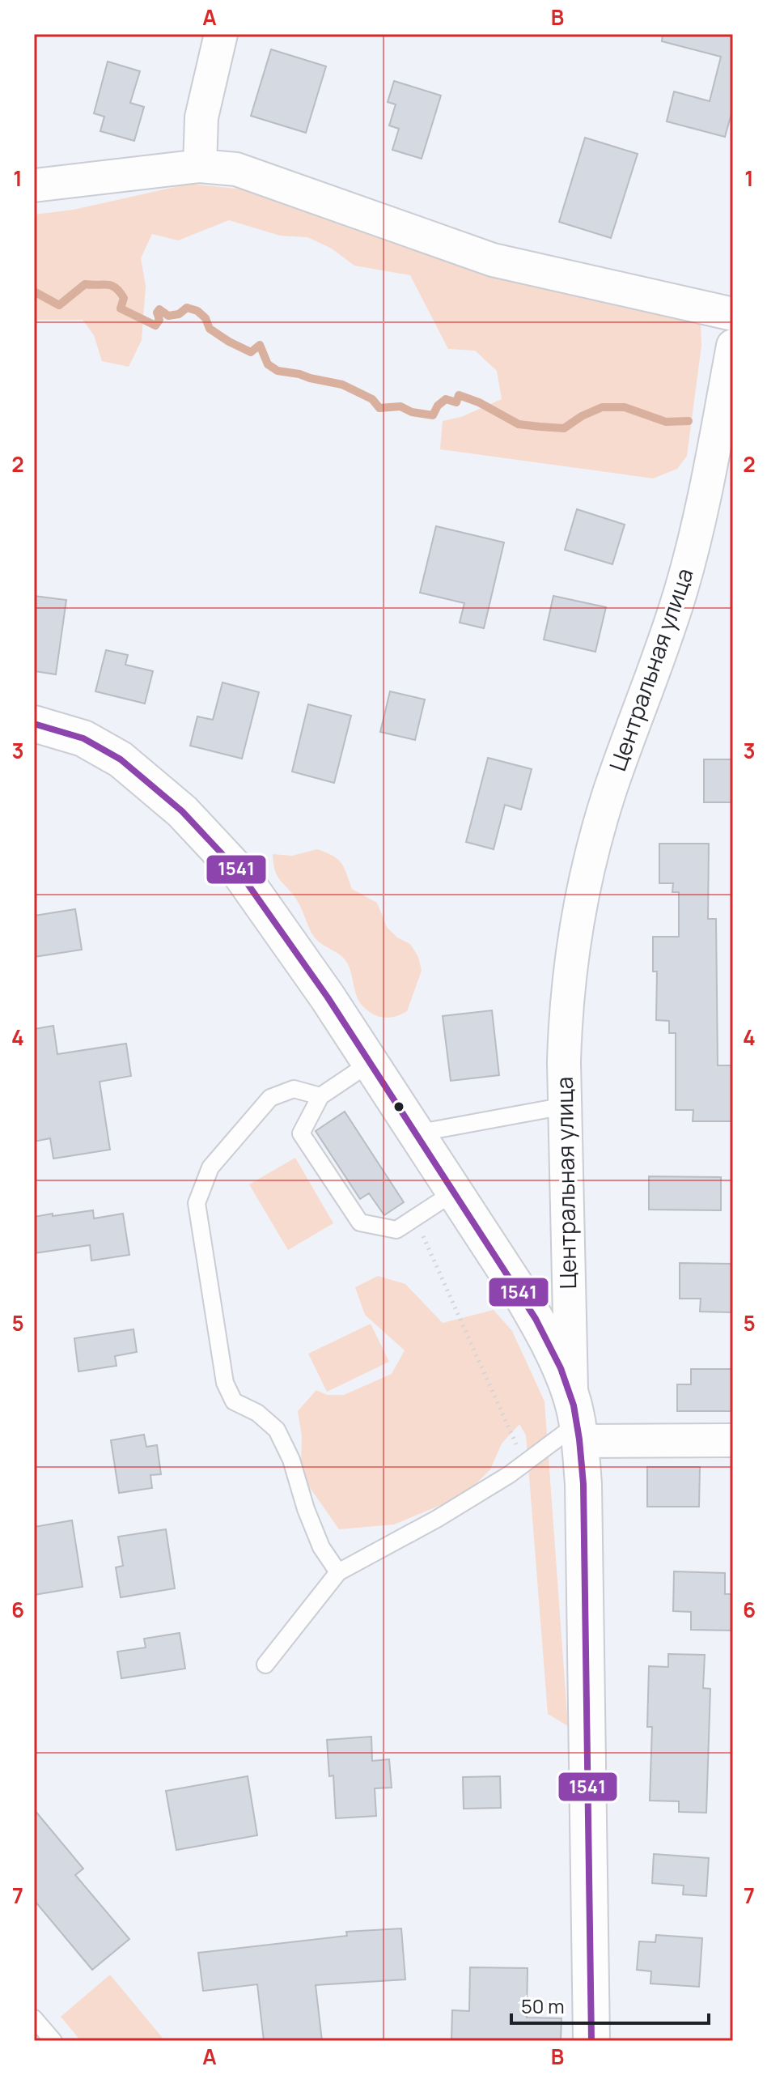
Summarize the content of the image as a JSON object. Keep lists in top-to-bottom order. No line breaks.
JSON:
{"streets":{"street":["Центральная улица"]},"lines":["transit line 1541"],"scale_bar":"50 m","grid":{"columns":["A","B"],"rows":["1","2","3","4","5","6","7"]}}
